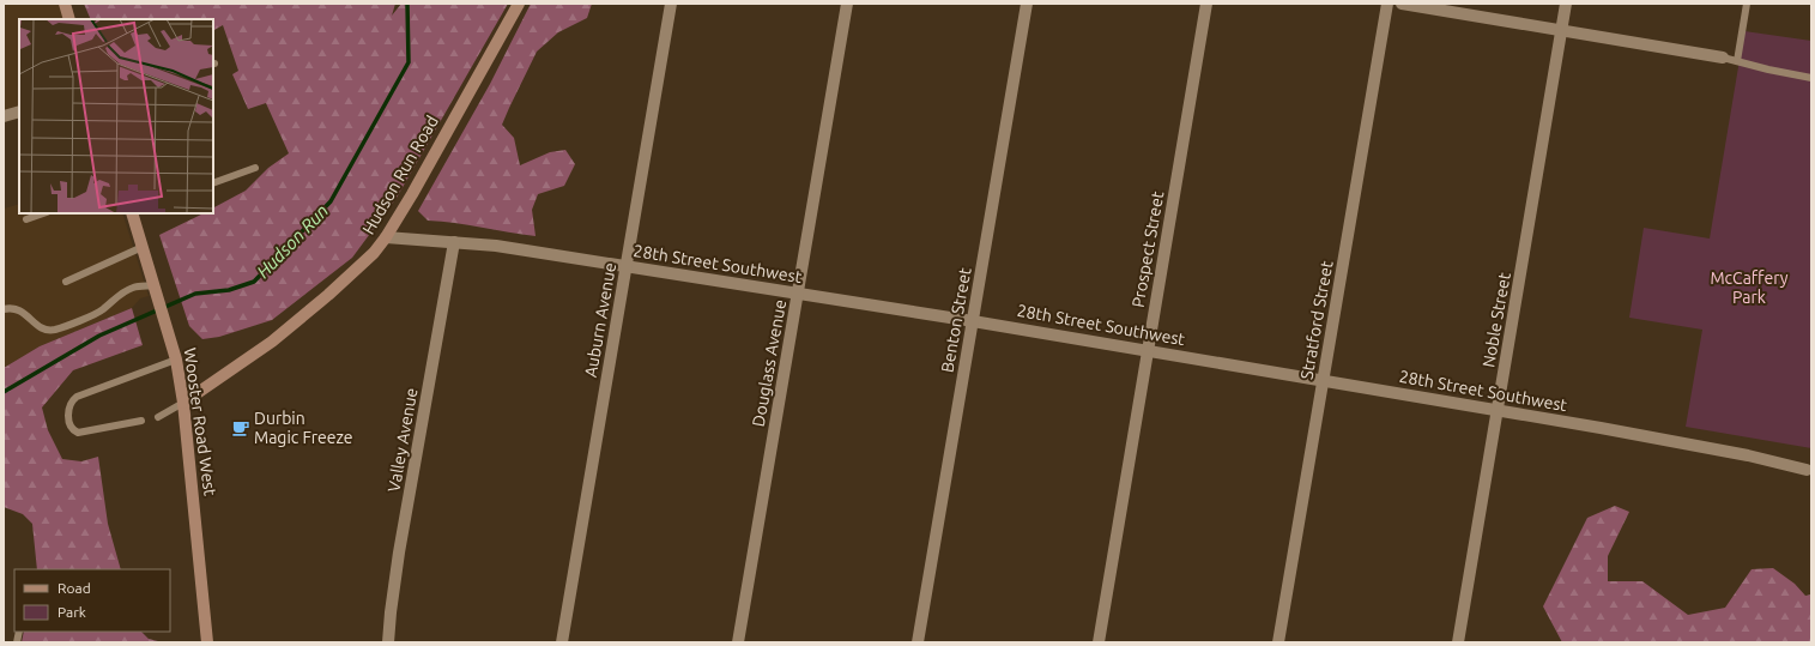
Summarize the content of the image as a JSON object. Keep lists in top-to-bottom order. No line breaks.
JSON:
{"streets":{"main road":["Hudson Run Road","Wooster Road West"],"street":["Prospect Street","28th Street Southwest","Auburn Avenue","Benton Street","Stratford Street","Noble Street","Douglass Avenue","Valley Avenue"]},"crossings":[["Hudson Run Road","28th Street Southwest"],["Hudson Run Road","Wooster Road West"],["Prospect Street","28th Street Southwest"],["28th Street Southwest","Auburn Avenue"],["28th Street Southwest","Benton Street"],["28th Street Southwest","Stratford Street"],["28th Street Southwest","Noble Street"],["28th Street Southwest","Douglass Avenue"],["28th Street Southwest","Valley Avenue"]],"water":["Hudson Run"],"parks":["McCaffery Park"],"places":{"cafe":["Durbin Magic Freeze"]},"legend":["Road","Park"]}
